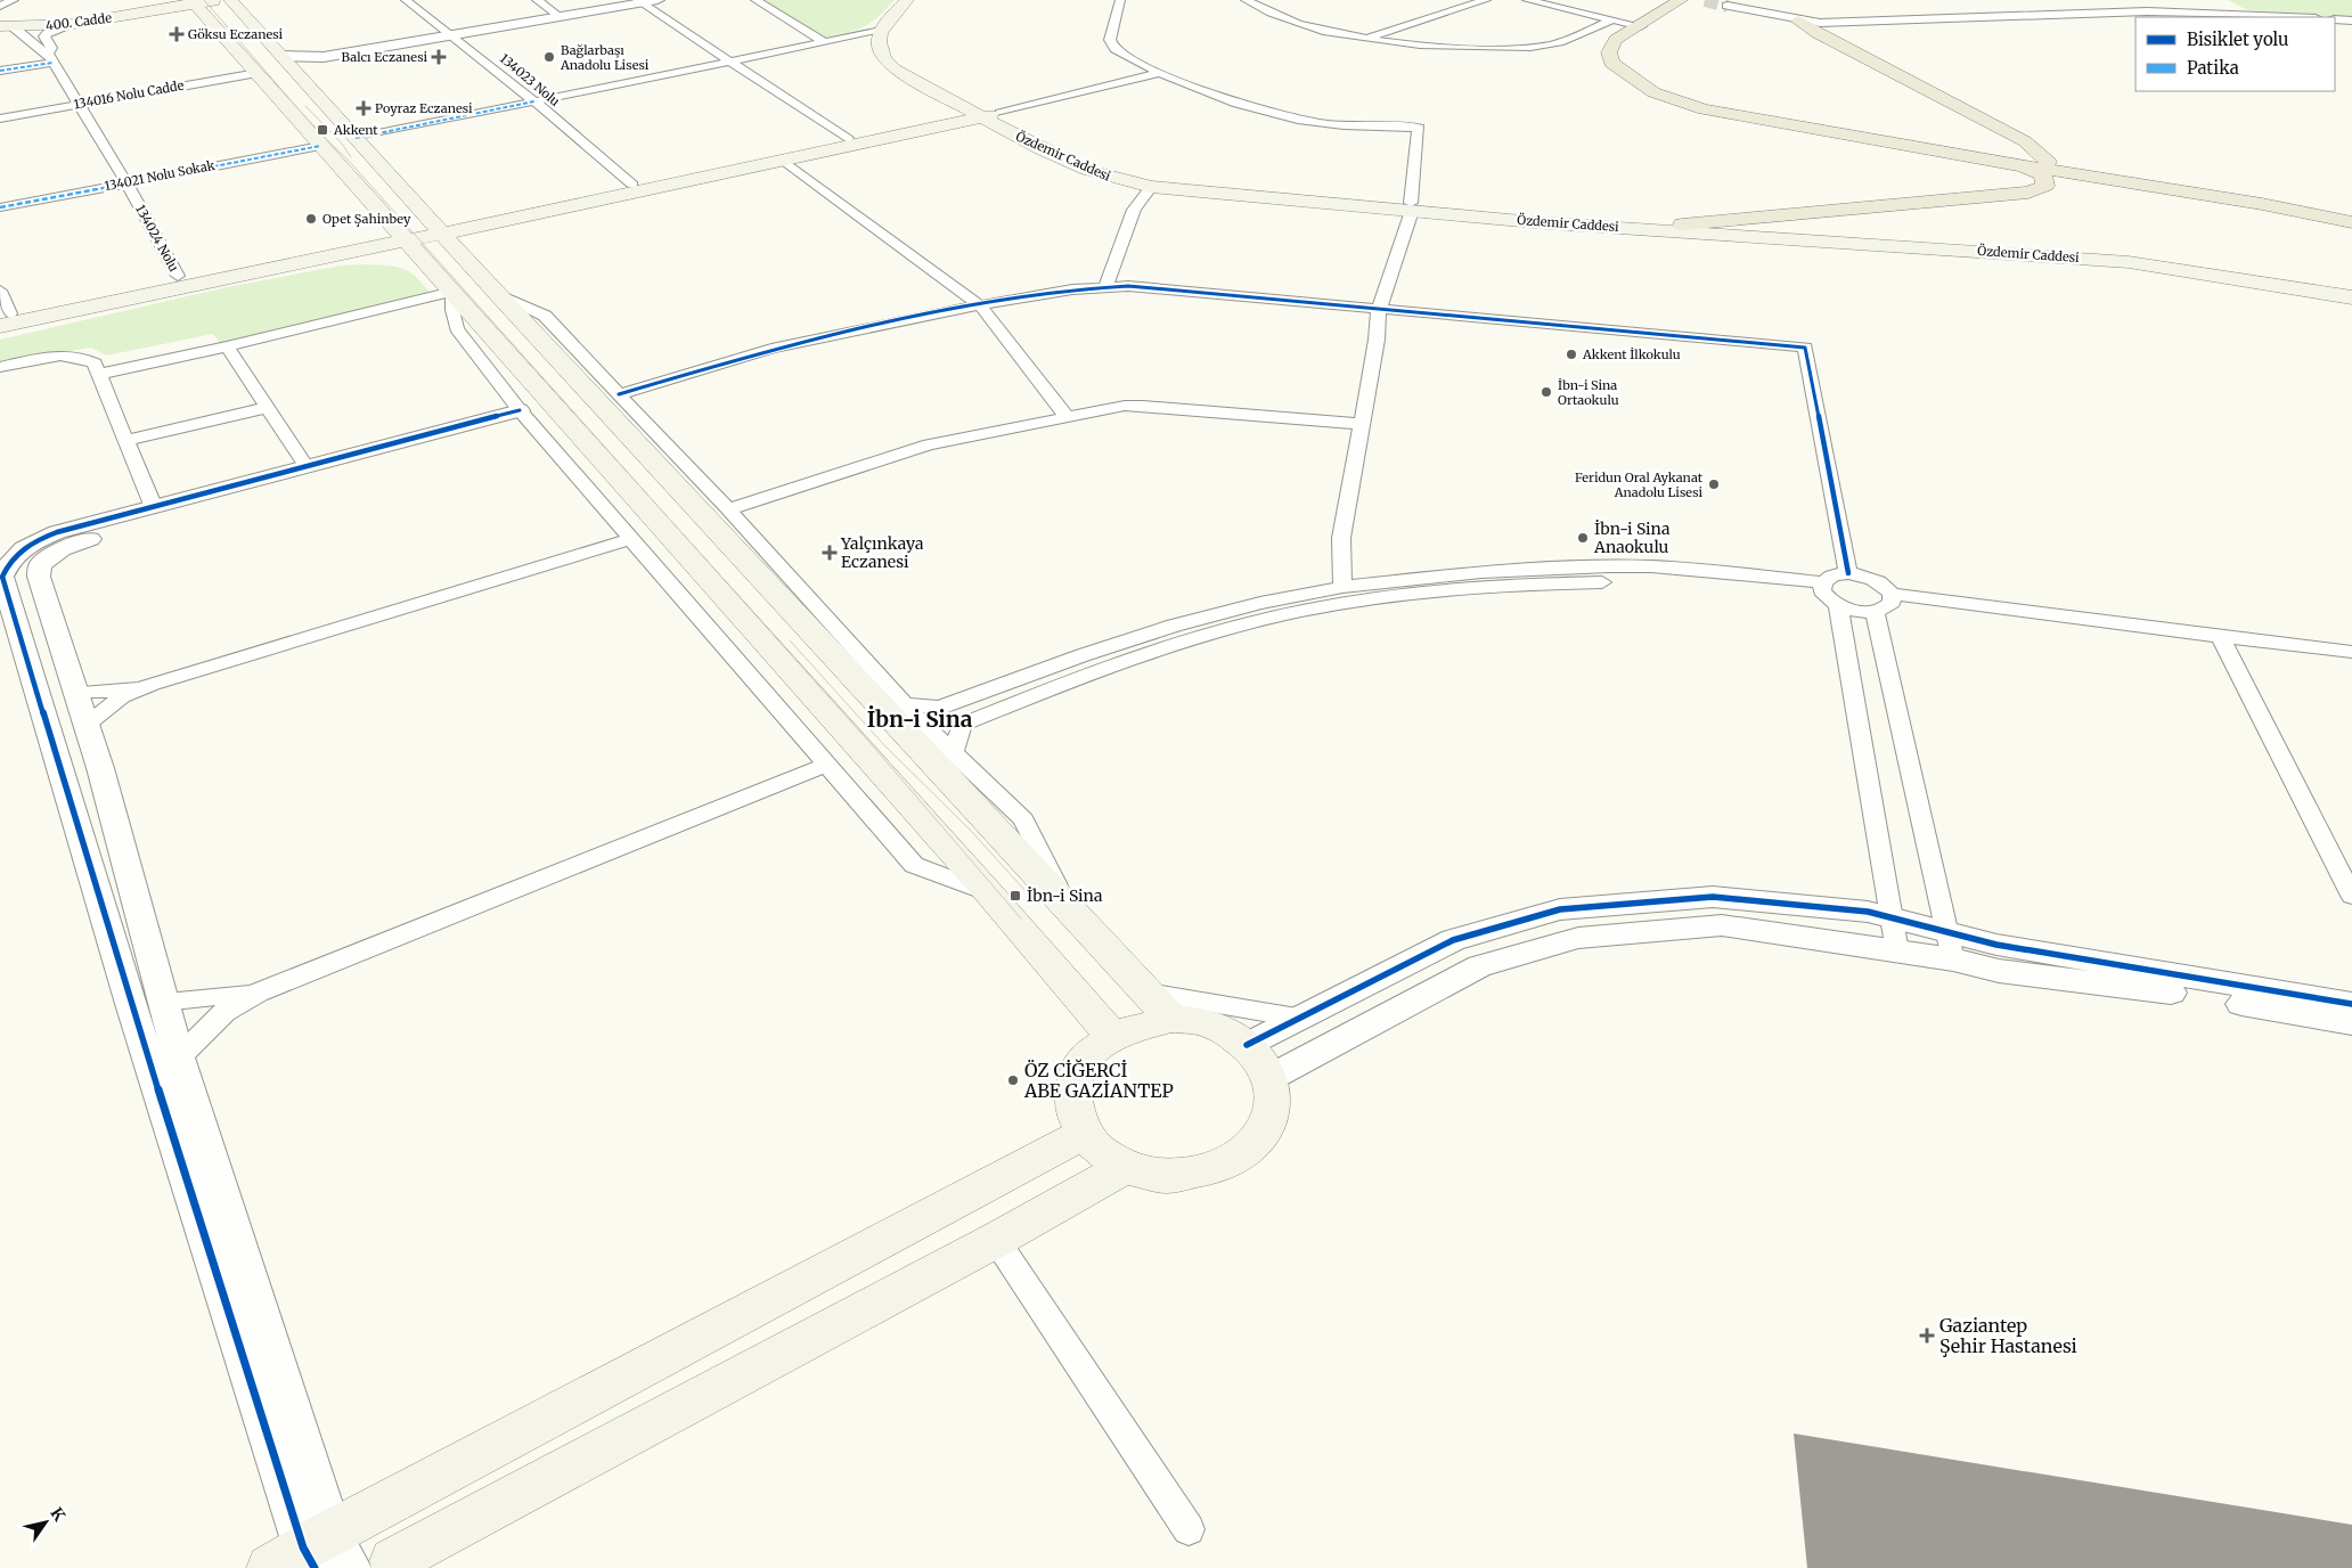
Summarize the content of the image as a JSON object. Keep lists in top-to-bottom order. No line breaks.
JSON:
{"streets":{"main road":["400. Cadde","Özdemir Caddesi"],"street":["134023 Nolu","134016 Nolu Cadde","134021 Nolu Sokak","134024 Nolu"]},"crossings":[["400. Cadde","134024 Nolu"],["134016 Nolu Cadde","134024 Nolu"],["134021 Nolu Sokak","134024 Nolu"]],"districts":["İbn-i Sina"],"places":{"health":["Göksu Eczanesi","Balcı Eczanesi","Poyraz Eczanesi","Yalçınkaya Eczanesi","Gaziantep Şehir Hastanesi"],"other":["Bağlarbaşı Anadolu Lisesi","Opet Şahinbey","Akkent İlkokulu","İbn-i Sina Ortaokulu","Feridun Oral Aykanat Anadolu Lisesi","İbn-i Sina Anaokulu","ÖZ CİĞERCİ ABE GAZİANTEP"],"transit":["Akkent","İbn-i Sina"]},"legend":["Bisiklet yolu","Patika"],"north":"top right"}
